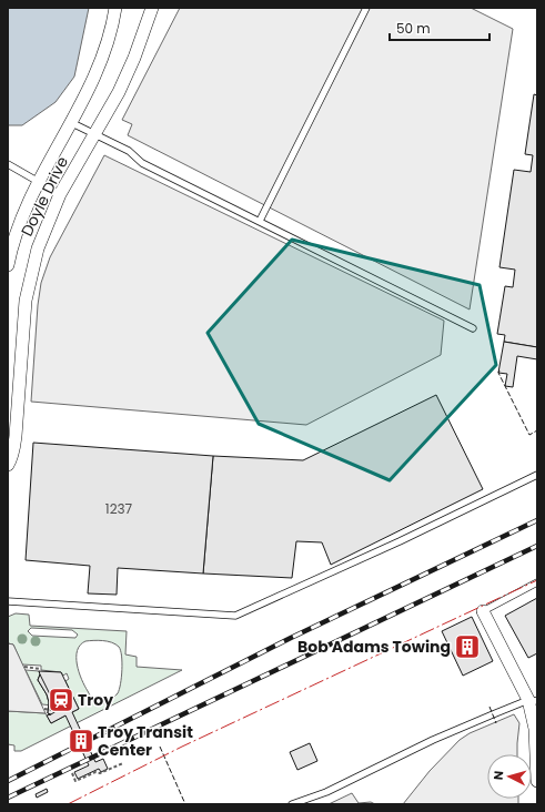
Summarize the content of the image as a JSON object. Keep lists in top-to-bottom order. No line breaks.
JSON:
{"streets":{"street":["Doyle Drive"]},"places":{"building":["Bob Adams Towing","Troy Transit Center"],"station":["Troy"]},"house_numbers":["1237"],"scale_bar":"50 m","north":"left"}
